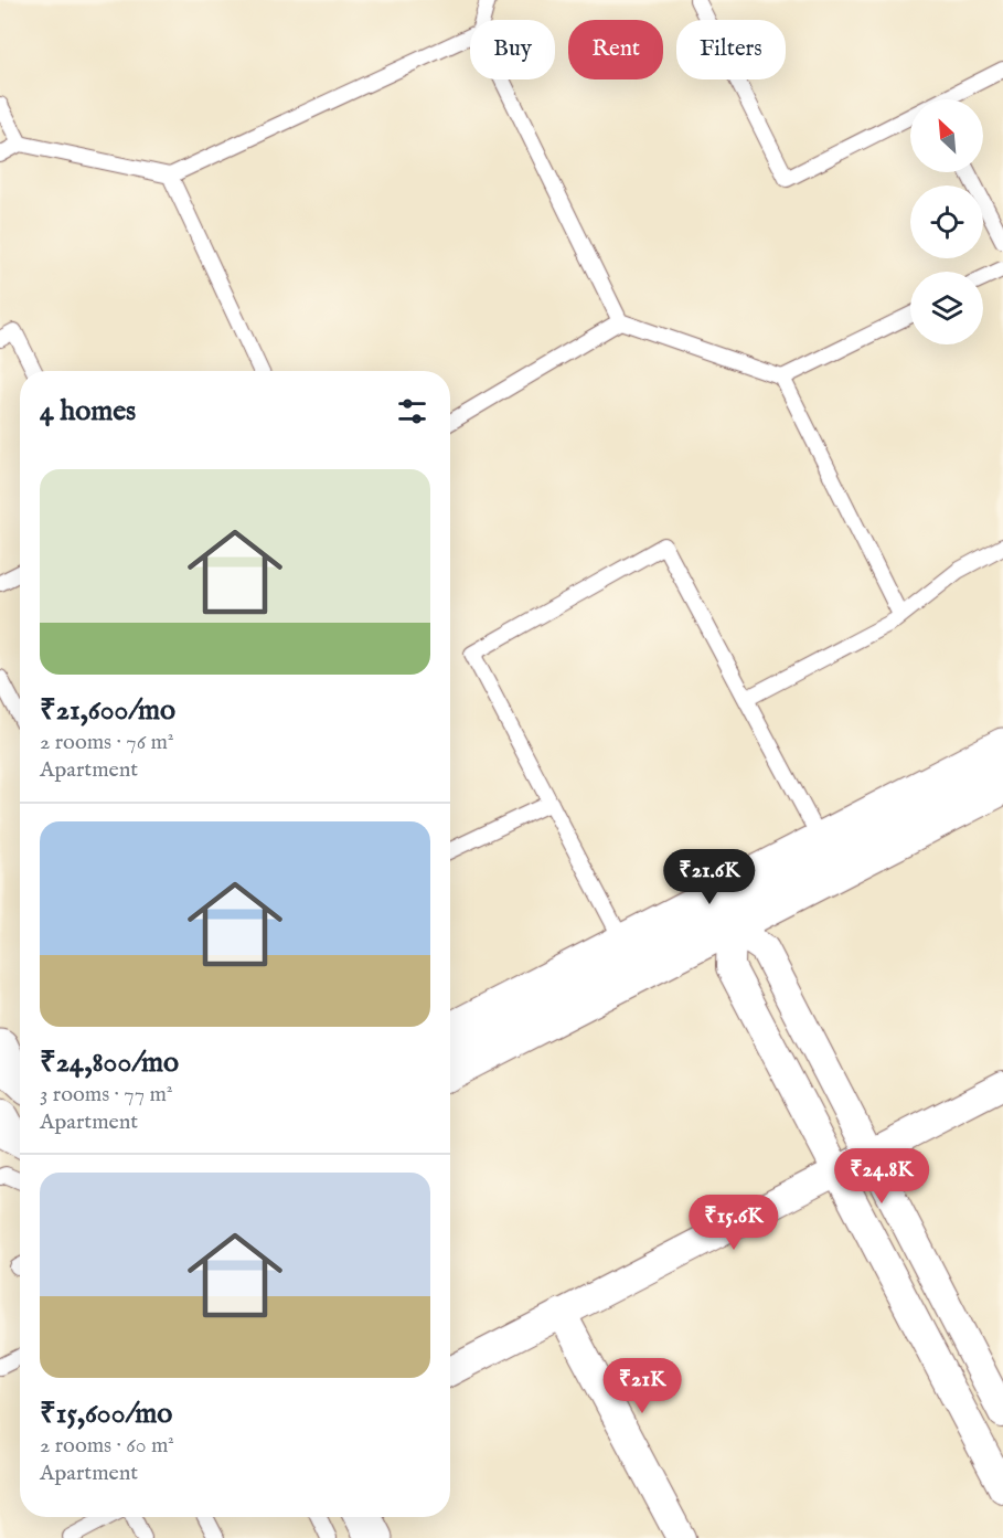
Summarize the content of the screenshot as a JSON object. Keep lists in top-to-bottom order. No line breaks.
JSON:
{"north":"top left","page":{"chip":["Buy","Rent","Filters"],"heading":"4 homes","list":[{"name":"₹21,600/mo","note":"2 rooms · 76 m² · Apartment"},{"name":"₹24,800/mo","note":"3 rooms · 77 m² · Apartment"},{"name":"₹15,600/mo","note":"2 rooms · 60 m² · Apartment"}],"price":["₹21.6K","₹24.8K","₹15.6K","₹21K"]}}
